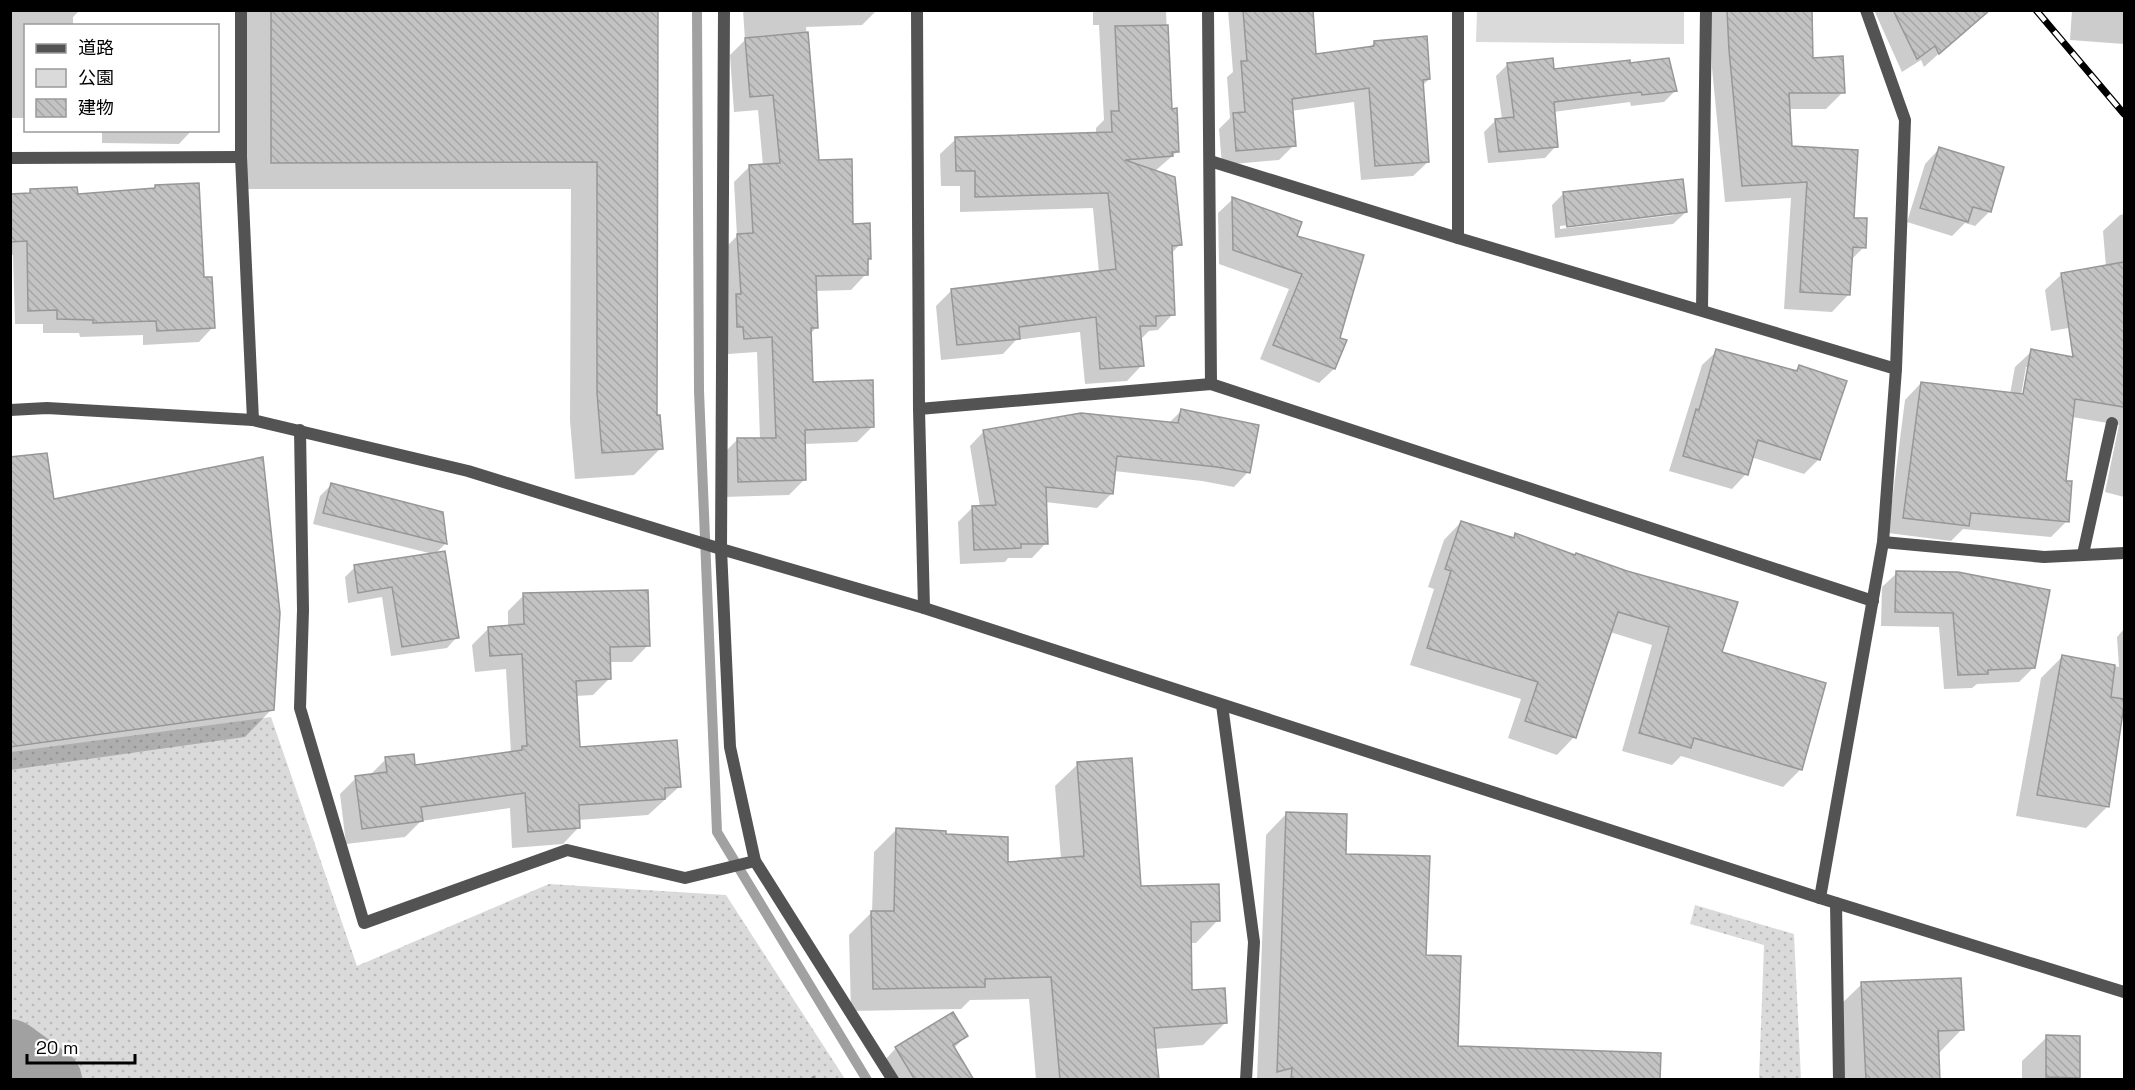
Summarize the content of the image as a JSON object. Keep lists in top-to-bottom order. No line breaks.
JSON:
{"legend":["道路","公園","建物"],"scale_bar":"20 m"}
